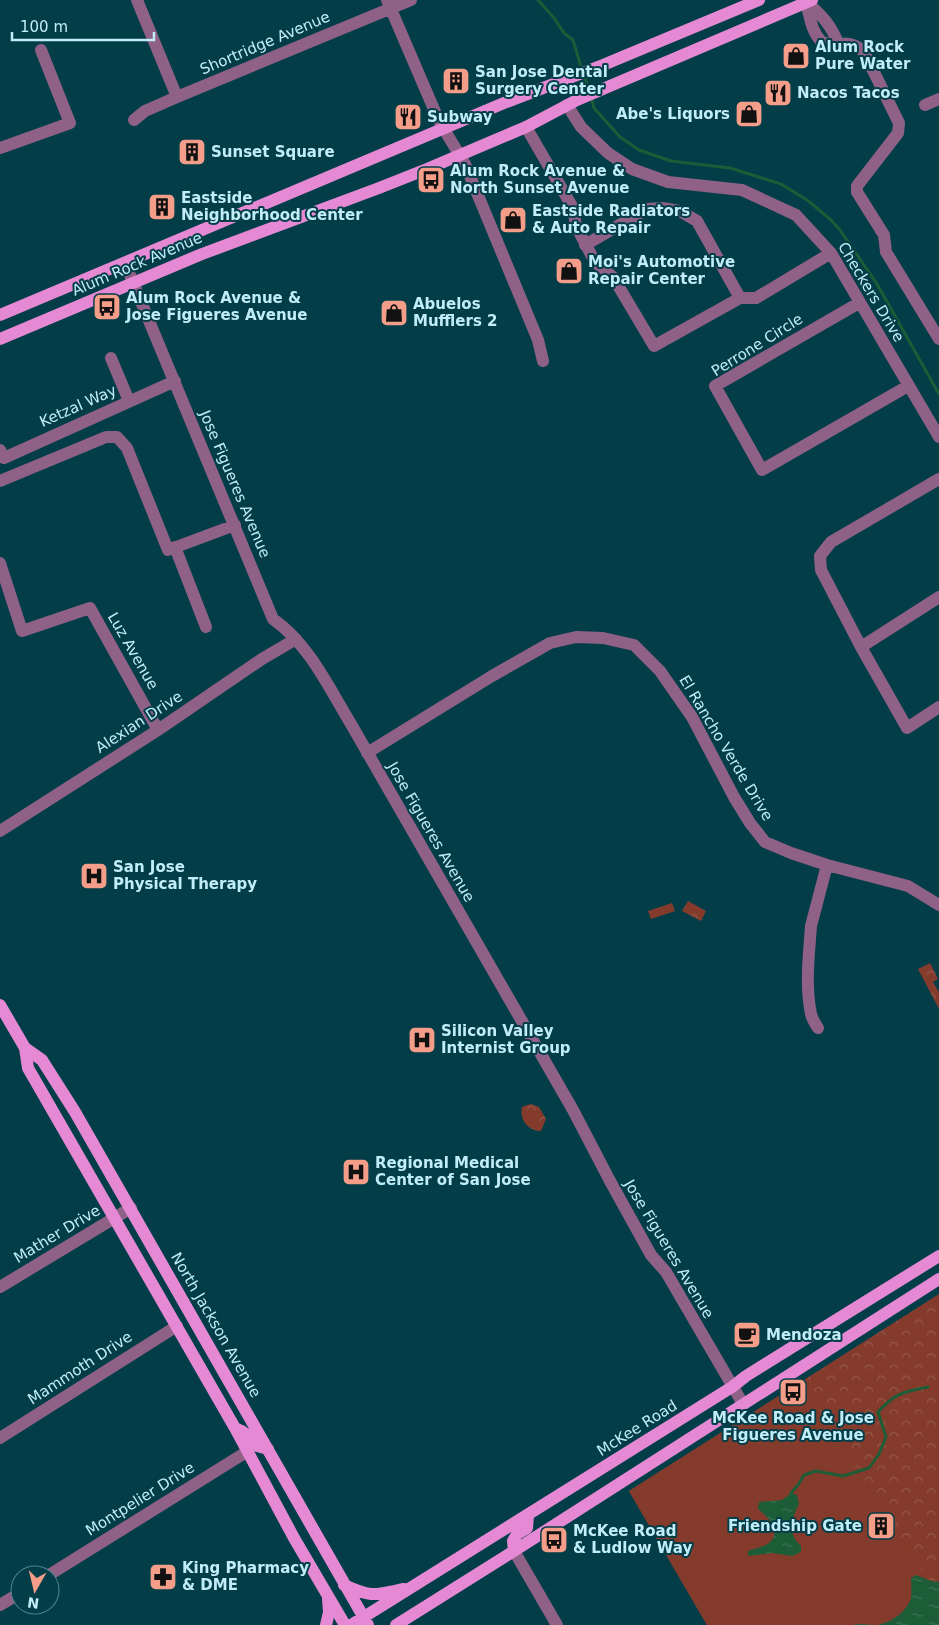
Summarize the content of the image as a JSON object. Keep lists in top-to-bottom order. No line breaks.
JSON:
{"streets":{"main road":["Alum Rock Avenue","North Jackson Avenue","McKee Road"],"street":["Shortridge Avenue","Checkers Drive","Perrone Circle","Ketzal Way","Jose Figueres Avenue","Luz Avenue","Alexian Drive","El Rancho Verde Drive","Mather Drive","Mammoth Drive","Montpelier Drive"]},"crossings":[["Alum Rock Avenue","Checkers Drive"],["Alum Rock Avenue","Jose Figueres Avenue"],["Checkers Drive","Perrone Circle"],["Ketzal Way","Jose Figueres Avenue"],["Jose Figueres Avenue","Alexian Drive"],["Jose Figueres Avenue","El Rancho Verde Drive"],["Jose Figueres Avenue","McKee Road"],["Luz Avenue","Alexian Drive"],["Mather Drive","North Jackson Avenue"],["North Jackson Avenue","Mammoth Drive"],["North Jackson Avenue","McKee Road"],["North Jackson Avenue","Montpelier Drive"]],"places":{"shop":["Alum Rock Pure Water","Abe's Liquors","Eastside Radiators & Auto Repair","Moi's Automotive Repair Center","Abuelos Mufflers 2"],"building":["San Jose Dental Surgery Center","Sunset Square","Eastside Neighborhood Center","Friendship Gate"],"restaurant":["Nacos Tacos","Subway"],"bus stop":["Alum Rock Avenue & North Sunset Avenue","Alum Rock Avenue & Jose Figueres Avenue","McKee Road & Jose Figueres Avenue","McKee Road & Ludlow Way"],"hospital":["San Jose Physical Therapy","Silicon Valley Internist Group","Regional Medical Center of San Jose"],"cafe":["Mendoza"],"pharmacy":["King Pharmacy & DME"]},"scale_bar":"100 m","north":"bottom"}
